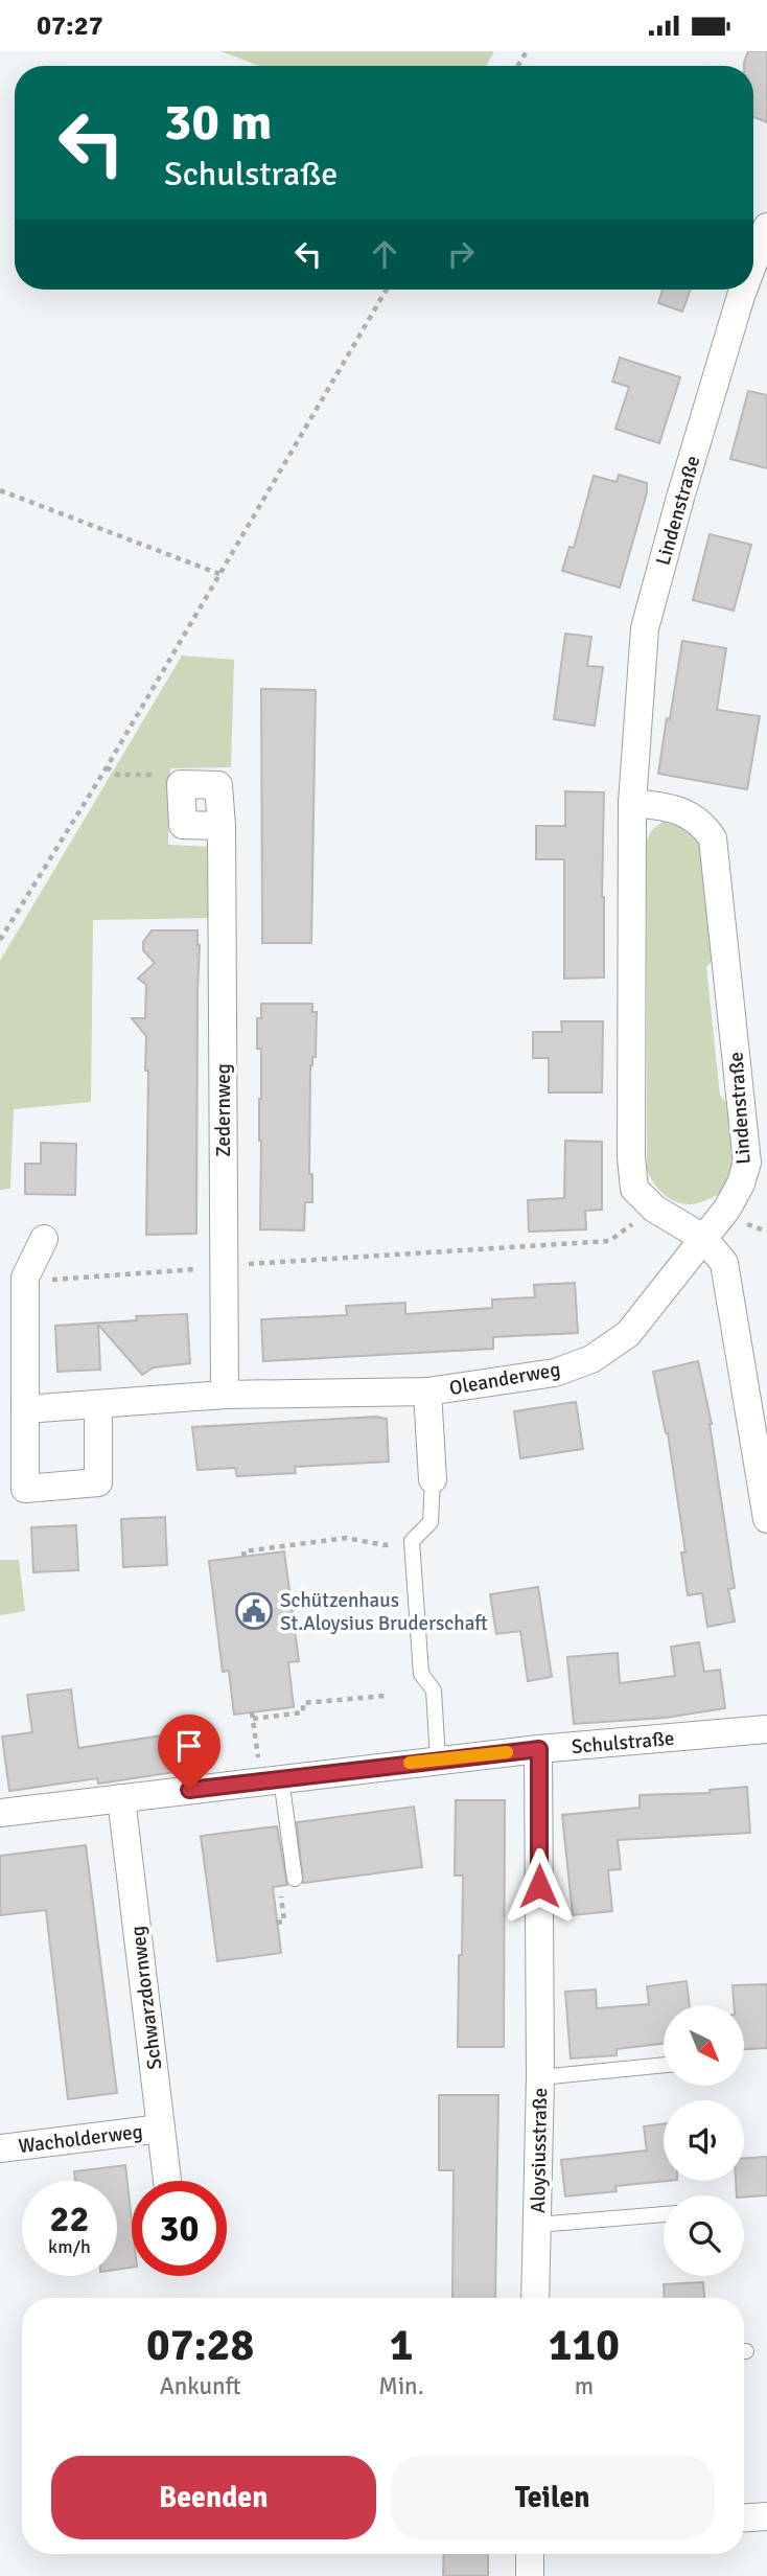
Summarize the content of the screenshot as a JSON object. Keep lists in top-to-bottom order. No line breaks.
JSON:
{"streets":{"street":["Lindenstraße","Zedernweg","Oleanderweg","Schulstraße","Schwarzdornweg","Wacholderweg","Aloysiusstraße"]},"crossings":[["Lindenstraße","Oleanderweg"],["Zedernweg","Oleanderweg"],["Schulstraße","Schwarzdornweg"],["Schulstraße","Aloysiusstraße"],["Schwarzdornweg","Wacholderweg"]],"places":{"public building":["Schützenhaus St.Aloysius Bruderschaft"]},"north":"bottom right","page":{"status":"07:27","turn":["30 m","Schulstraße"],"speed":"22 km/h","limit":"30","eta":["07:28","Ankunft","1","Min.","110","m"],"buttons":["Beenden","Teilen"]}}
